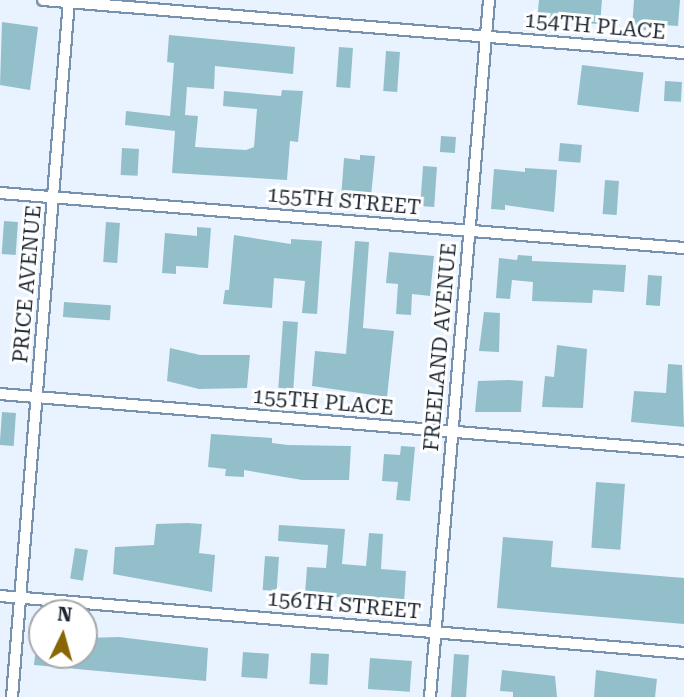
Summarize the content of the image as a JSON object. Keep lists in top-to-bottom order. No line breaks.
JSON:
{"streets":{"street":["154TH PLACE","155TH STREET","PRICE AVENUE","FREELAND AVENUE","155TH PLACE","156TH STREET"]},"crossings":[["154TH PLACE","PRICE AVENUE"],["154TH PLACE","FREELAND AVENUE"],["155TH STREET","PRICE AVENUE"],["155TH STREET","FREELAND AVENUE"],["PRICE AVENUE","155TH PLACE"],["PRICE AVENUE","156TH STREET"],["FREELAND AVENUE","155TH PLACE"],["FREELAND AVENUE","156TH STREET"]],"north":"top"}
